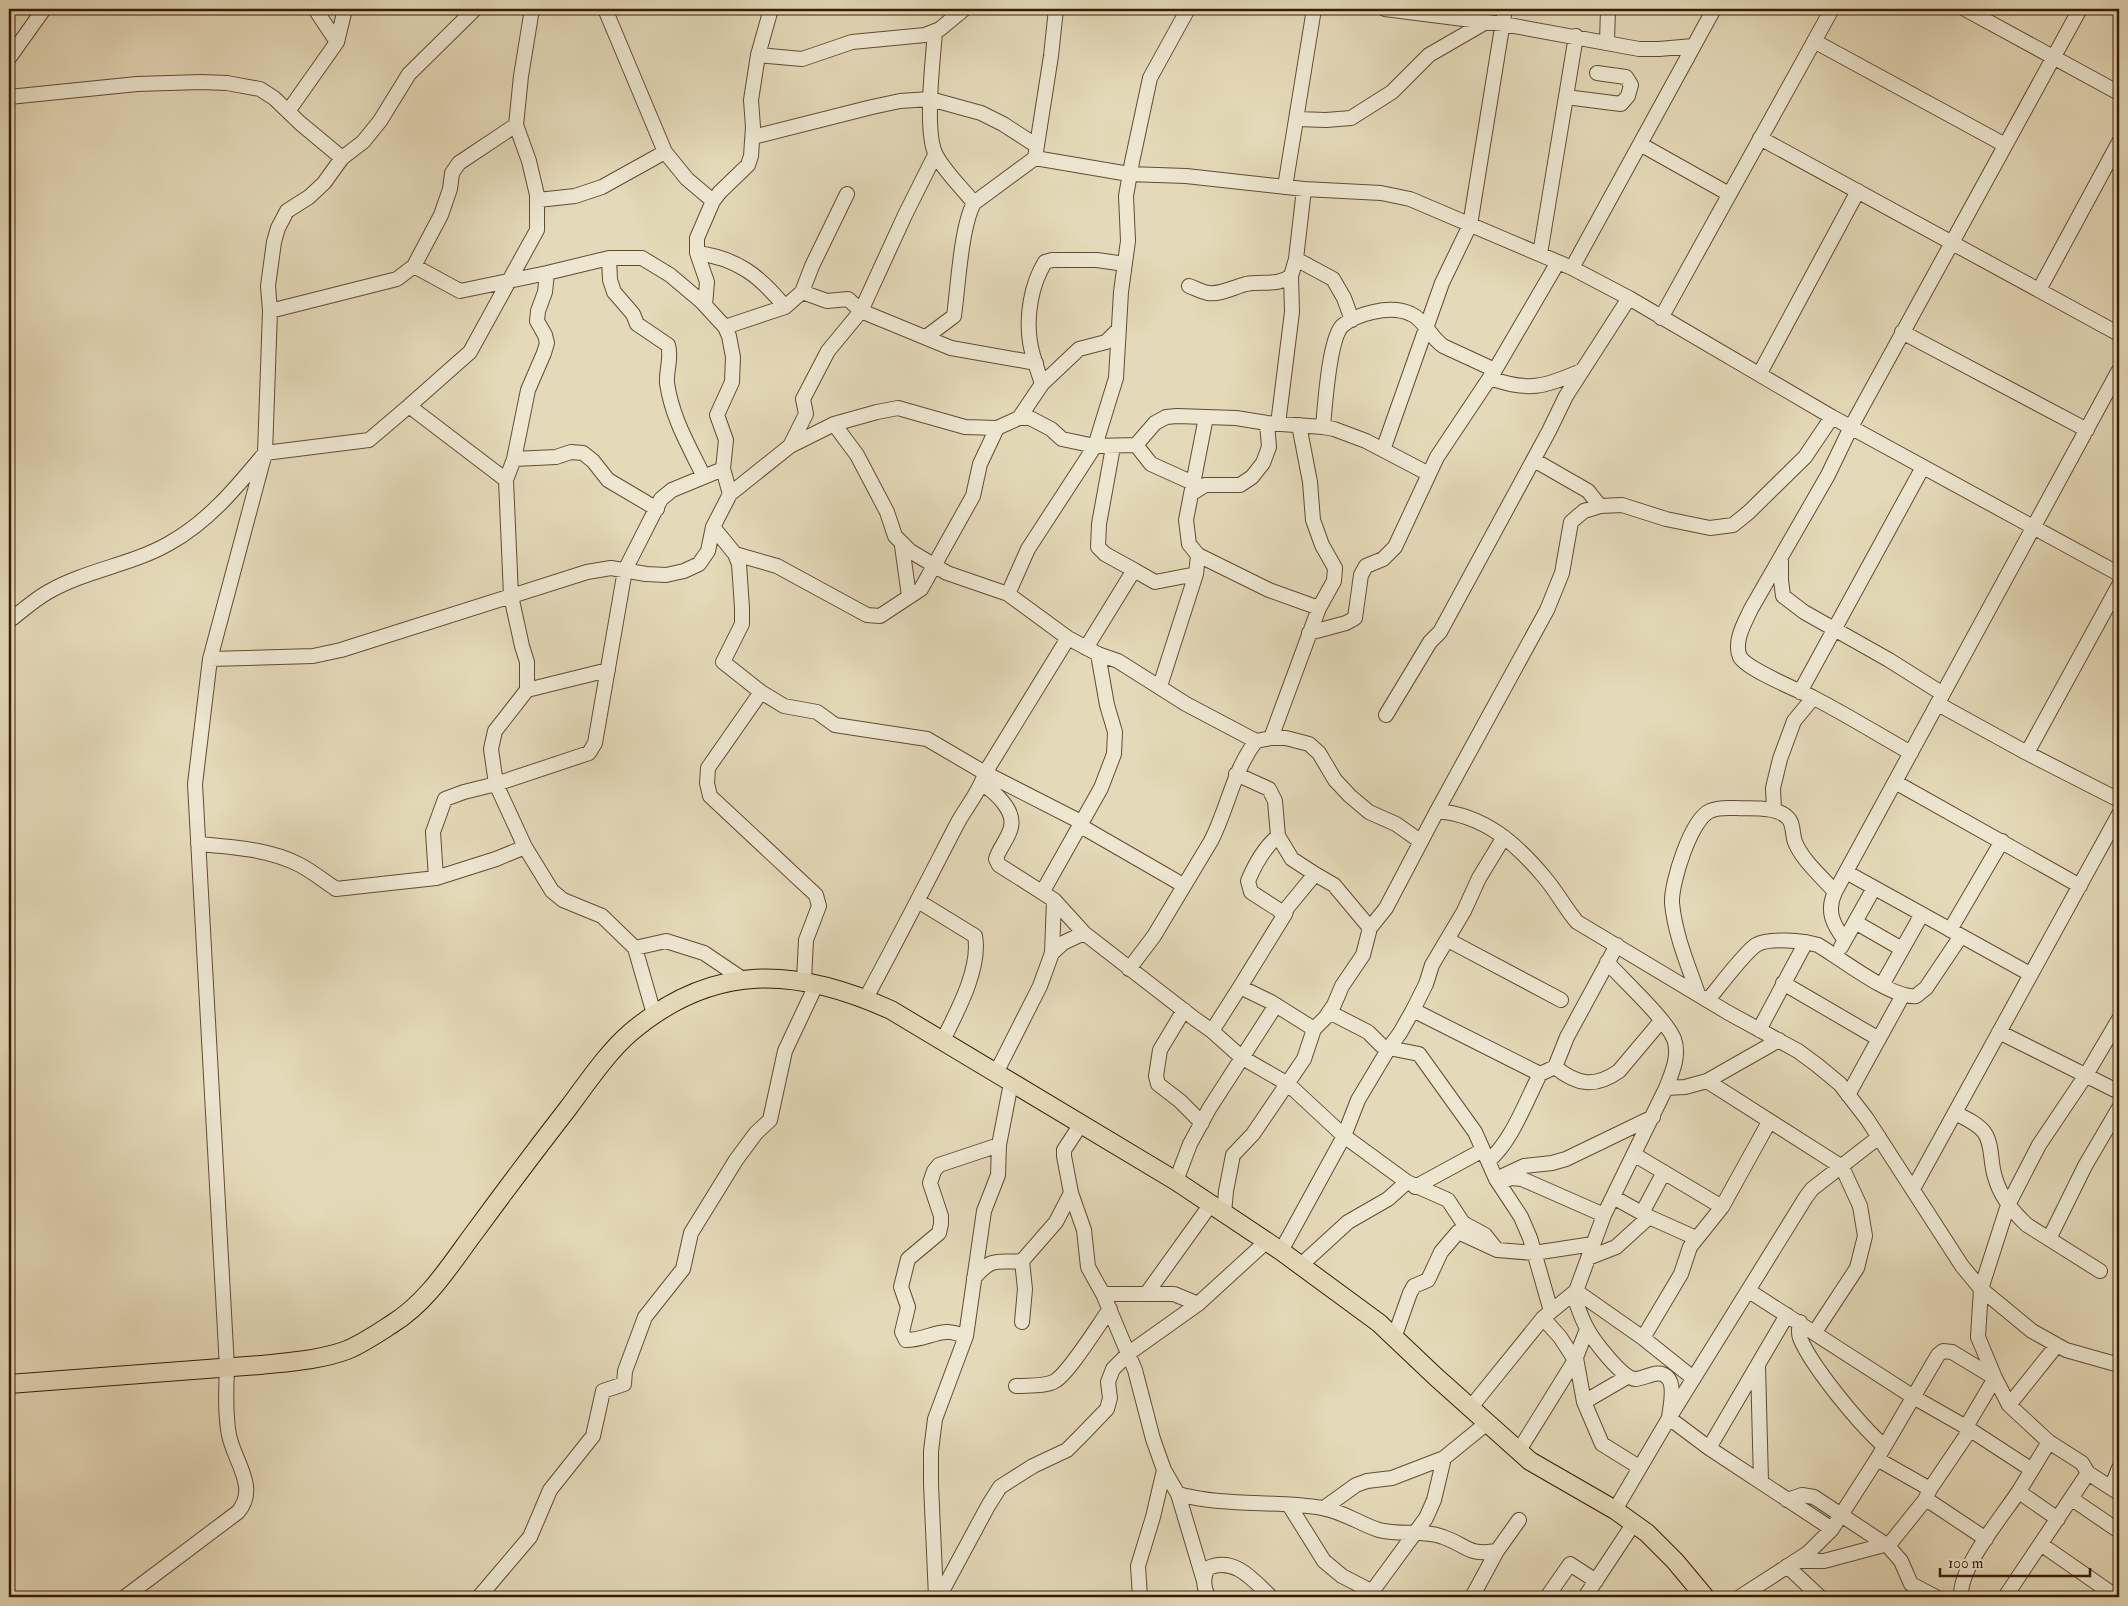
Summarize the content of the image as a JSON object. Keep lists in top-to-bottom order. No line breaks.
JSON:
{"scale_bar":"100 m"}
